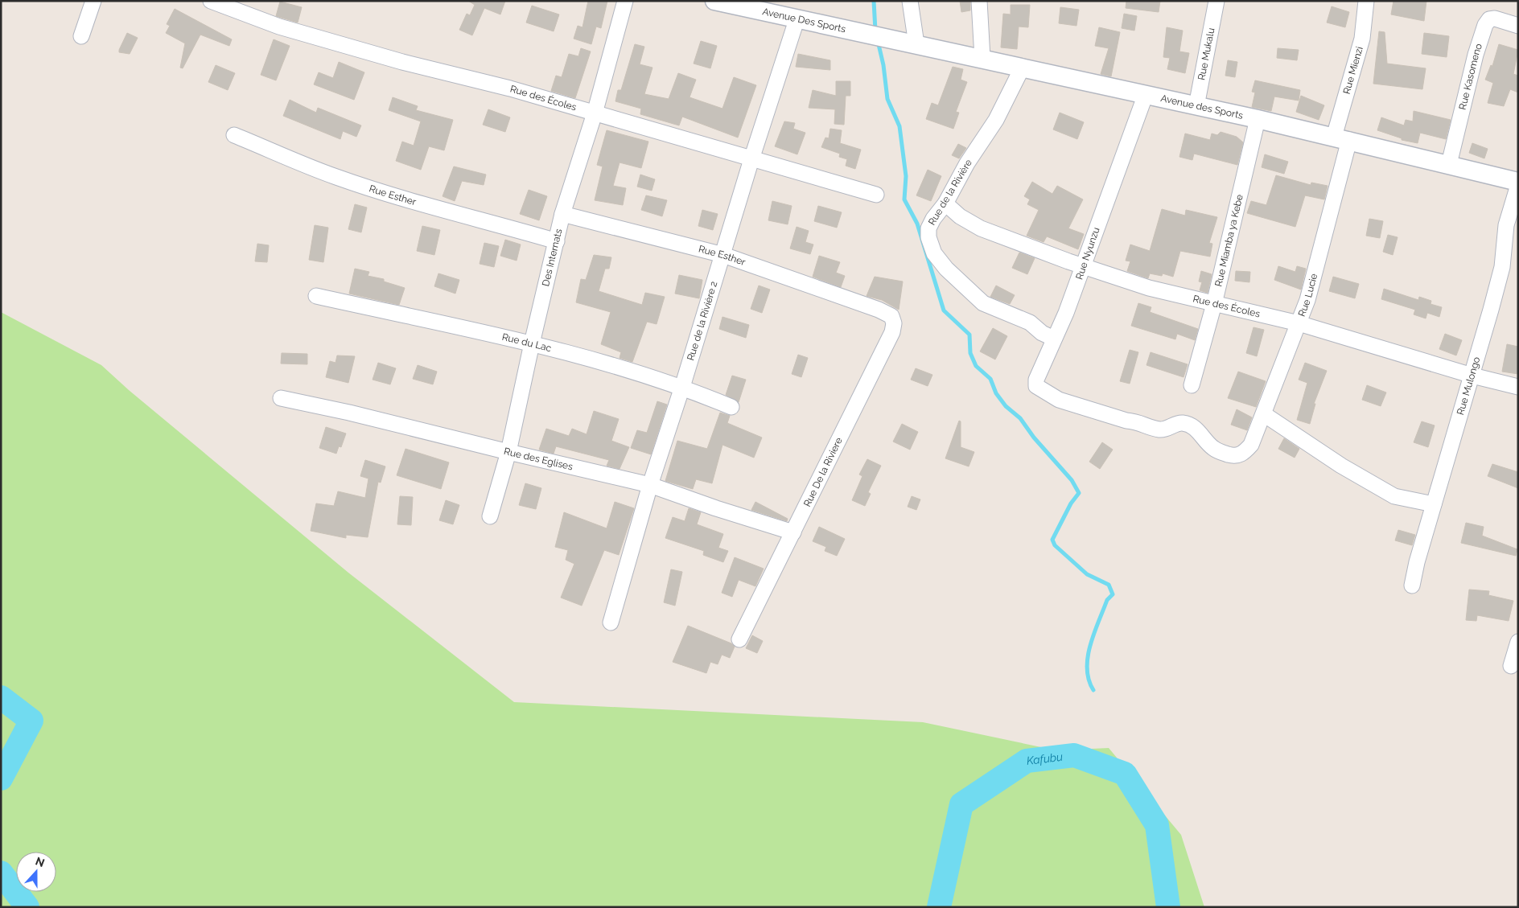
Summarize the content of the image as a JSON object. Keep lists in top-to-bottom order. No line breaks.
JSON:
{"streets":{"street":["Avenue Des Sports","Rue Mukalu","Rue Mienzi","Rue Kasomeno","Rue des Écoles","Avenue des Sports","Rue de la Rivière","Rue Esther","Rue Miamba ya Kebe","Rue Nyunzu","Des Internats","Rue Lucie","Rue de la Rivière 2","Rue du Lac","Rue Mulongo","Rue des Eglises","Rue De la Riviere"]},"crossings":[["Avenue Des Sports","Avenue des Sports"],["Avenue Des Sports","Rue de la Rivière 2"],["Rue Mukalu","Avenue des Sports"],["Rue Mienzi","Avenue des Sports"],["Rue Mienzi","Rue Lucie"],["Rue Kasomeno","Avenue des Sports"],["Rue des Écoles","Rue de la Rivière"],["Rue des Écoles","Rue Miamba ya Kebe"],["Rue des Écoles","Rue Nyunzu"],["Rue des Écoles","Des Internats"],["Rue des Écoles","Rue Lucie"],["Rue des Écoles","Rue de la Rivière 2"],["Rue des Écoles","Rue Mulongo"],["Avenue des Sports","Rue de la Rivière"],["Avenue des Sports","Rue Miamba ya Kebe"],["Avenue des Sports","Rue Nyunzu"],["Avenue des Sports","Rue Lucie"],["Rue de la Rivière","Rue Nyunzu"],["Rue Esther","Des Internats"],["Rue Esther","Rue de la Rivière 2"],["Rue Esther","Rue De la Riviere"],["Rue Nyunzu","Rue Lucie"],["Des Internats","Rue du Lac"],["Des Internats","Rue des Eglises"],["Rue de la Rivière 2","Rue du Lac"],["Rue de la Rivière 2","Rue des Eglises"],["Rue des Eglises","Rue De la Riviere"]],"water":["Kafubu"],"north":"top"}
